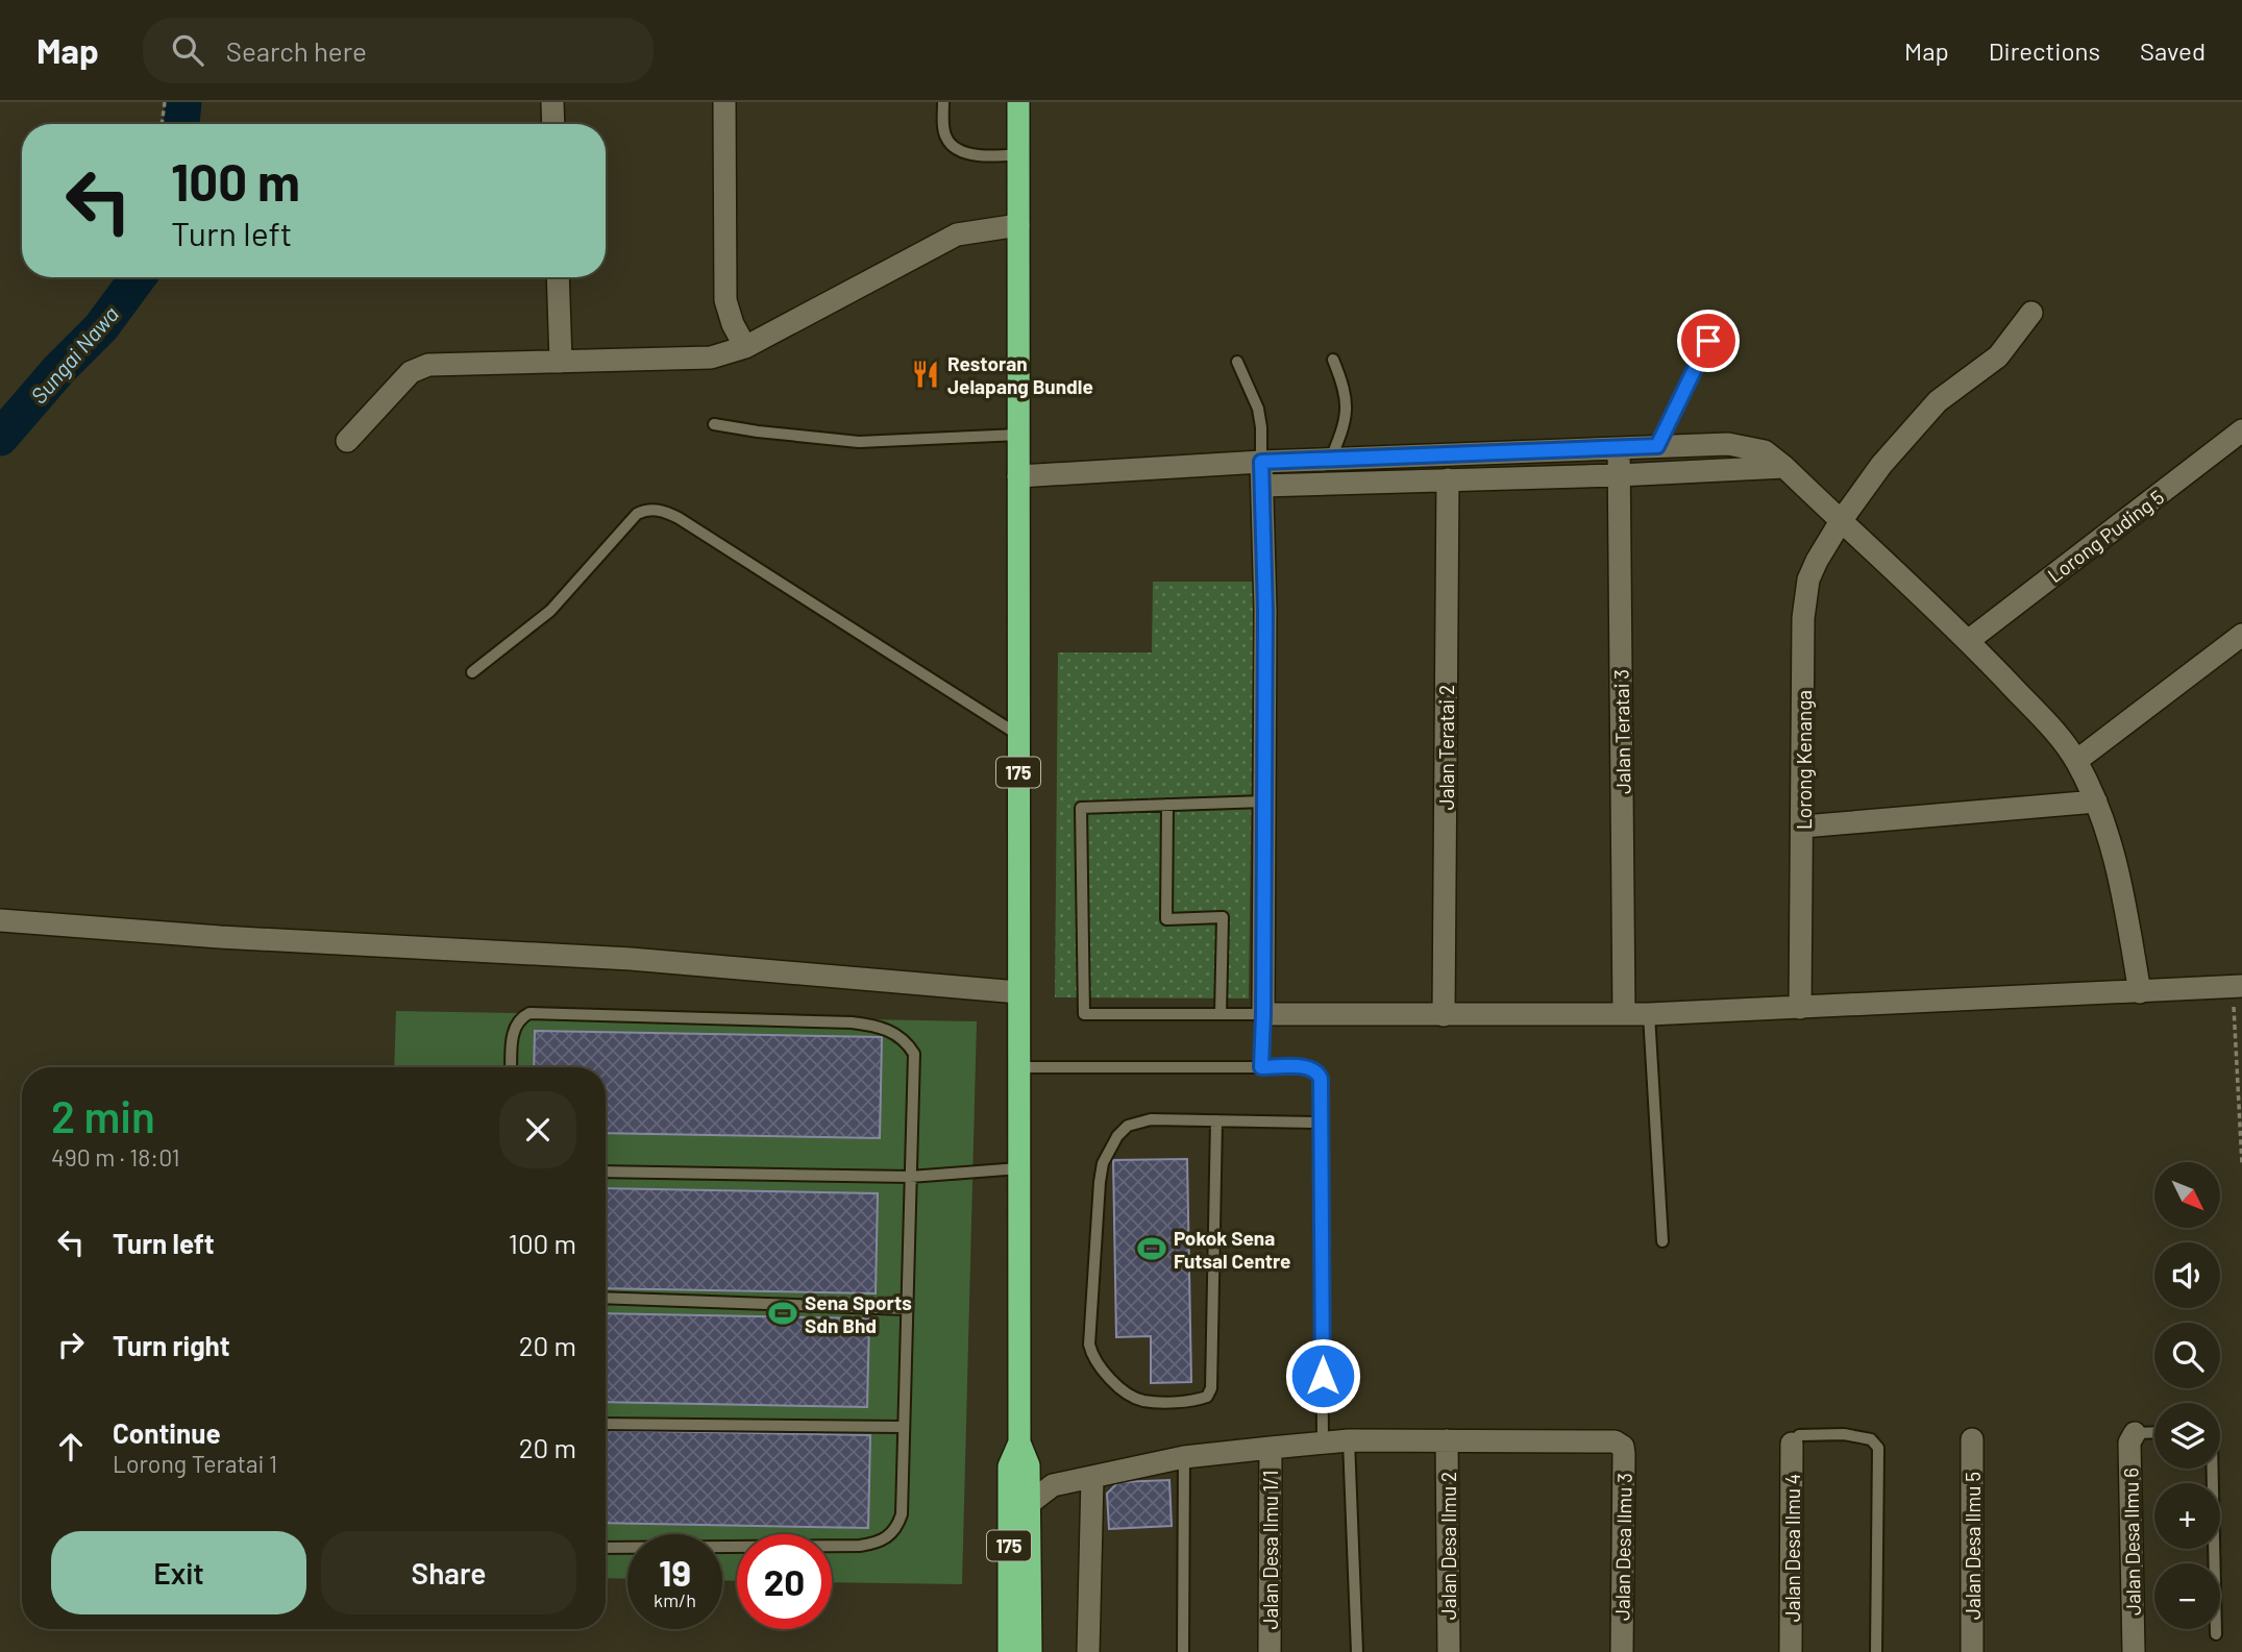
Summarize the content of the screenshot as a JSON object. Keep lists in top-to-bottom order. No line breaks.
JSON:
{"streets":{"highway":["175"],"street":["Lorong Puding 5","Jalan Teratai 3","Jalan Teratai 2","Lorong Kenanga","Jalan Desa Ilmu 6","Jalan Desa Ilmu 2","Jalan Desa Ilmu 5","Jalan Desa Ilmu 3","Jalan Desa Ilmu 4","Jalan Desa Ilmu 1/1"]},"crossings":[["Jalan Desa Ilmu 2","Jalan Desa Ilmu 3"]],"water":["Sungai Nawa"],"places":{"restaurant":["Restoran Jelapang Bundle"],"sports":["Pokok Sena Futsal Centre","Sena Sports Sdn Bhd"]},"north":"bottom right","page":{"header":"Map","search":"Search here","nav":["Map","Directions","Saved"],"turn":["100 m","Turn left"],"heading":["2 min","490 m · 18:01"],"map_buttons":["+","−"],"list":[{"name":"Turn left","value":"100 m"},{"name":"Turn right","value":"20 m"},{"name":"Continue","note":"Lorong Teratai 1","value":"20 m"}],"buttons":["Exit","Share"],"speed":"19 km/h","limit":"20"}}
